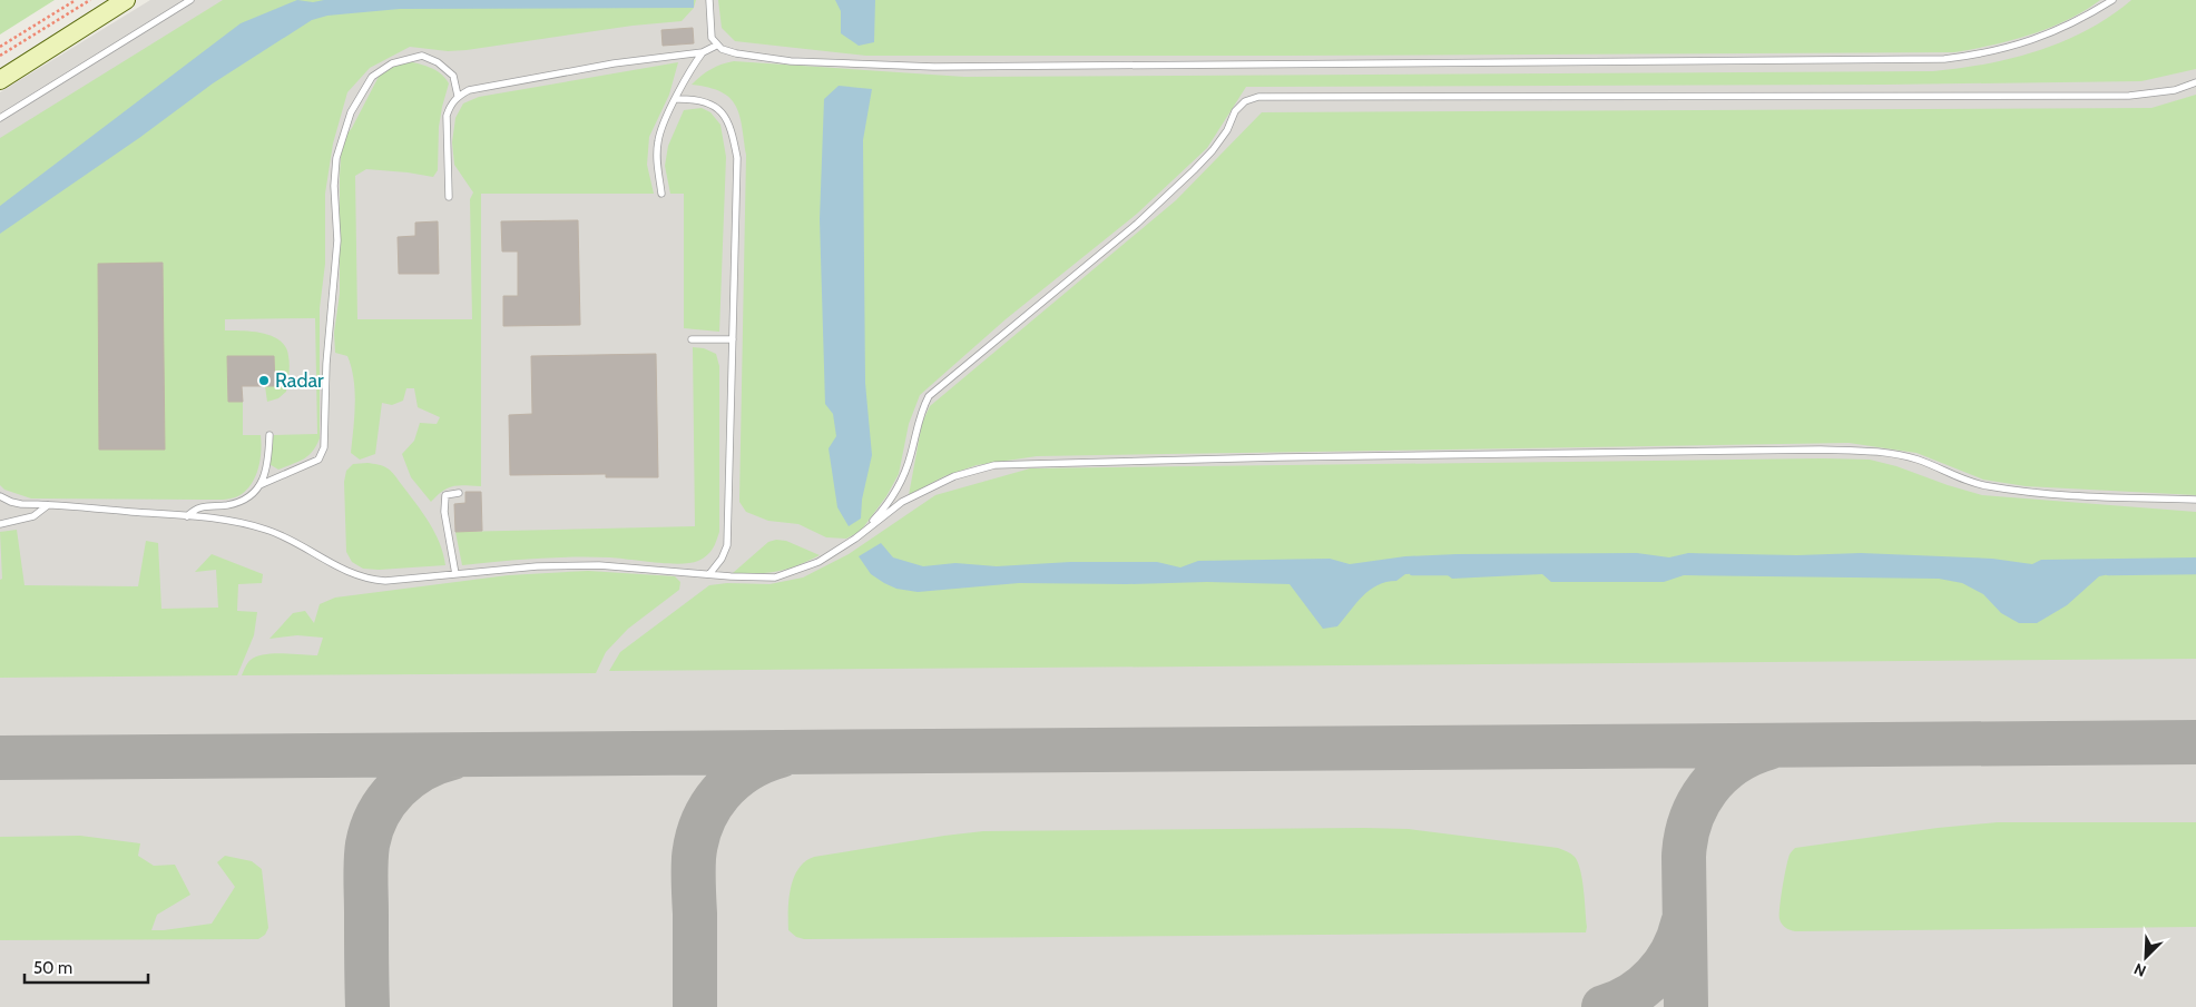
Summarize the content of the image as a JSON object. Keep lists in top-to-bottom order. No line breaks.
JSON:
{"places":["Radar"],"scale_bar":"50 m","north":"bottom left"}
